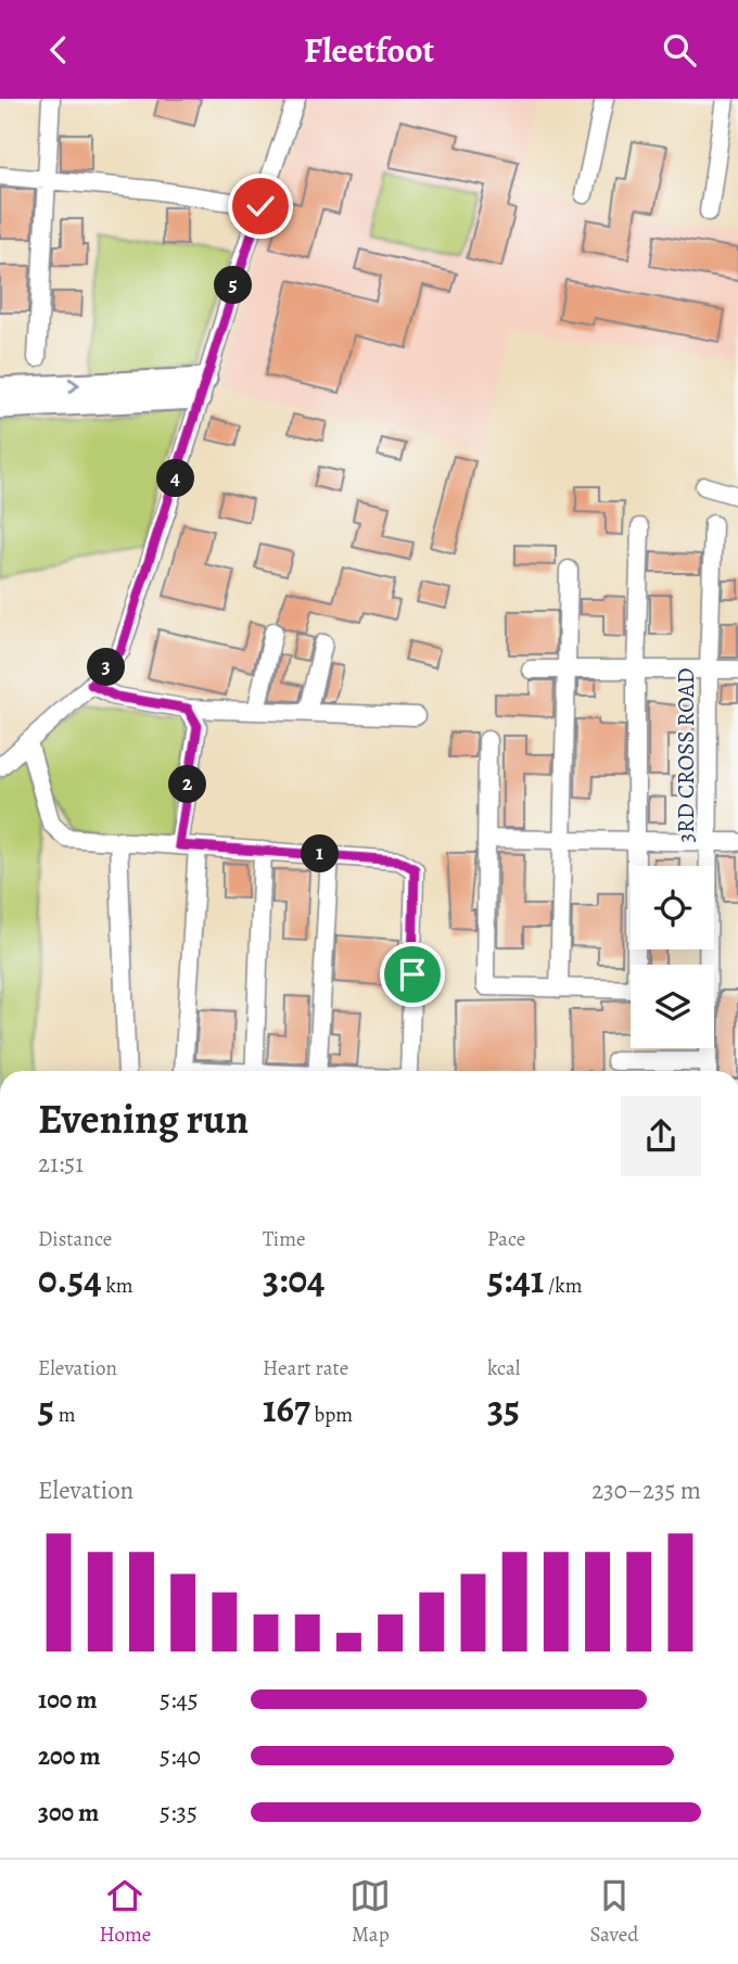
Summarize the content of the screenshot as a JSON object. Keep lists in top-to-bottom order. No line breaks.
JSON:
{"streets":{"street":["3RD CROSS ROAD"]},"page":{"header":"Fleetfoot","pins":["5","4","3","2","1"],"heading":["Evening run","21:51"],"stats":[["Distance","0.54 km"],["Time","3:04"],["Pace","5:41 /km"],["Elevation","5 m"],["Heart rate","167 bpm"],["kcal","35"]],"chart":["Elevation","230–235 m"],"list":[{"name":"100 m","note":"5:45"},{"name":"200 m","note":"5:40"},{"name":"300 m","note":"5:35"}],"tabs":["Home","Map","Saved"]}}
